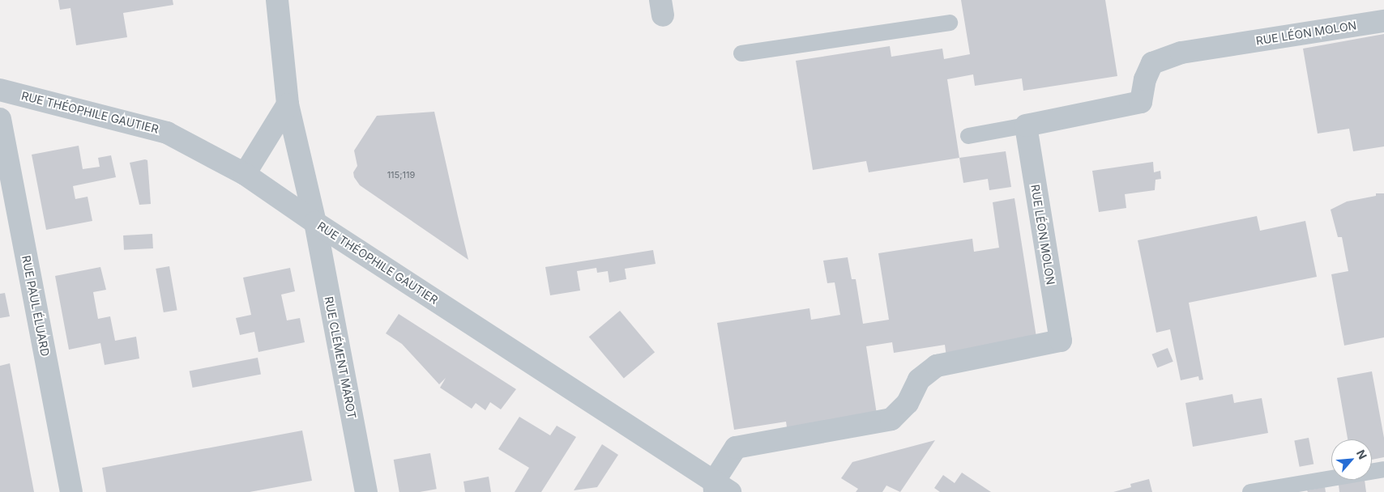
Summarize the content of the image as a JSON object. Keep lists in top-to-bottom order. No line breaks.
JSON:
{"streets":{"street":["RUE LÉON MOLON","RUE THÉOPHILE GAUTIER","RUE PAUL ÉLUARD","RUE CLÉMENT MAROT"]},"crossings":[["RUE LÉON MOLON","RUE THÉOPHILE GAUTIER"],["RUE THÉOPHILE GAUTIER","RUE CLÉMENT MAROT"]],"house_numbers":["115;119"],"north":"top right"}
